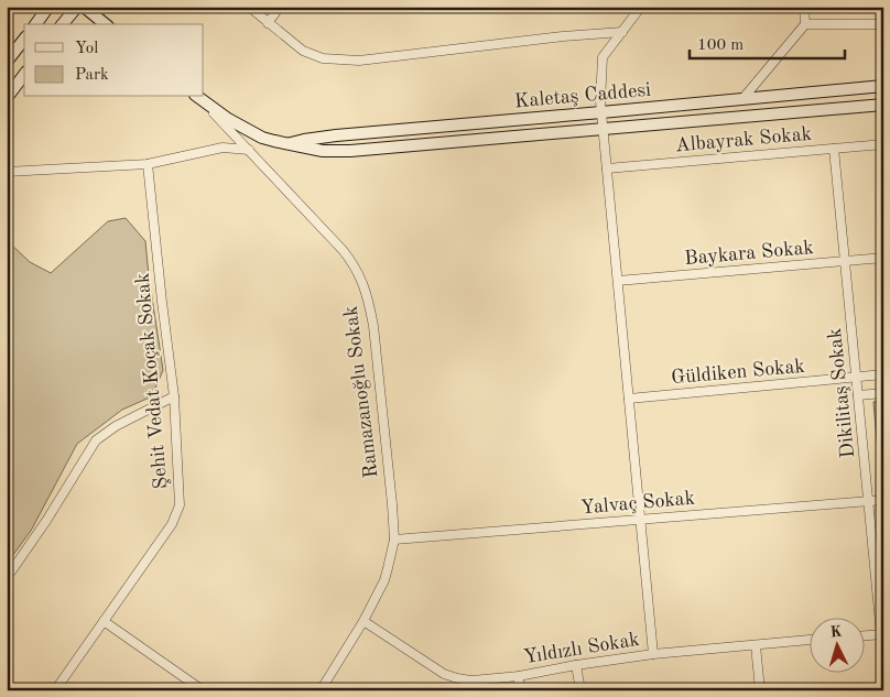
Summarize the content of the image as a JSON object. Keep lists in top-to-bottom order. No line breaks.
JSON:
{"streets":{"street":["Kaletaş Caddesi","Albayrak Sokak","Baykara Sokak","Güldiken Sokak","Şehit Vedat Koçak Sokak","Ramazanoğlu Sokak","Dikilitaş Sokak","Yalvaç Sokak","Yıldızlı Sokak"]},"crossings":[["Kaletaş Caddesi","Ramazanoğlu Sokak"],["Albayrak Sokak","Dikilitaş Sokak"],["Baykara Sokak","Dikilitaş Sokak"],["Güldiken Sokak","Dikilitaş Sokak"],["Ramazanoğlu Sokak","Yalvaç Sokak"],["Ramazanoğlu Sokak","Yıldızlı Sokak"],["Dikilitaş Sokak","Yalvaç Sokak"]],"legend":["Yol","Park"],"scale_bar":"100 m","north":"top"}
